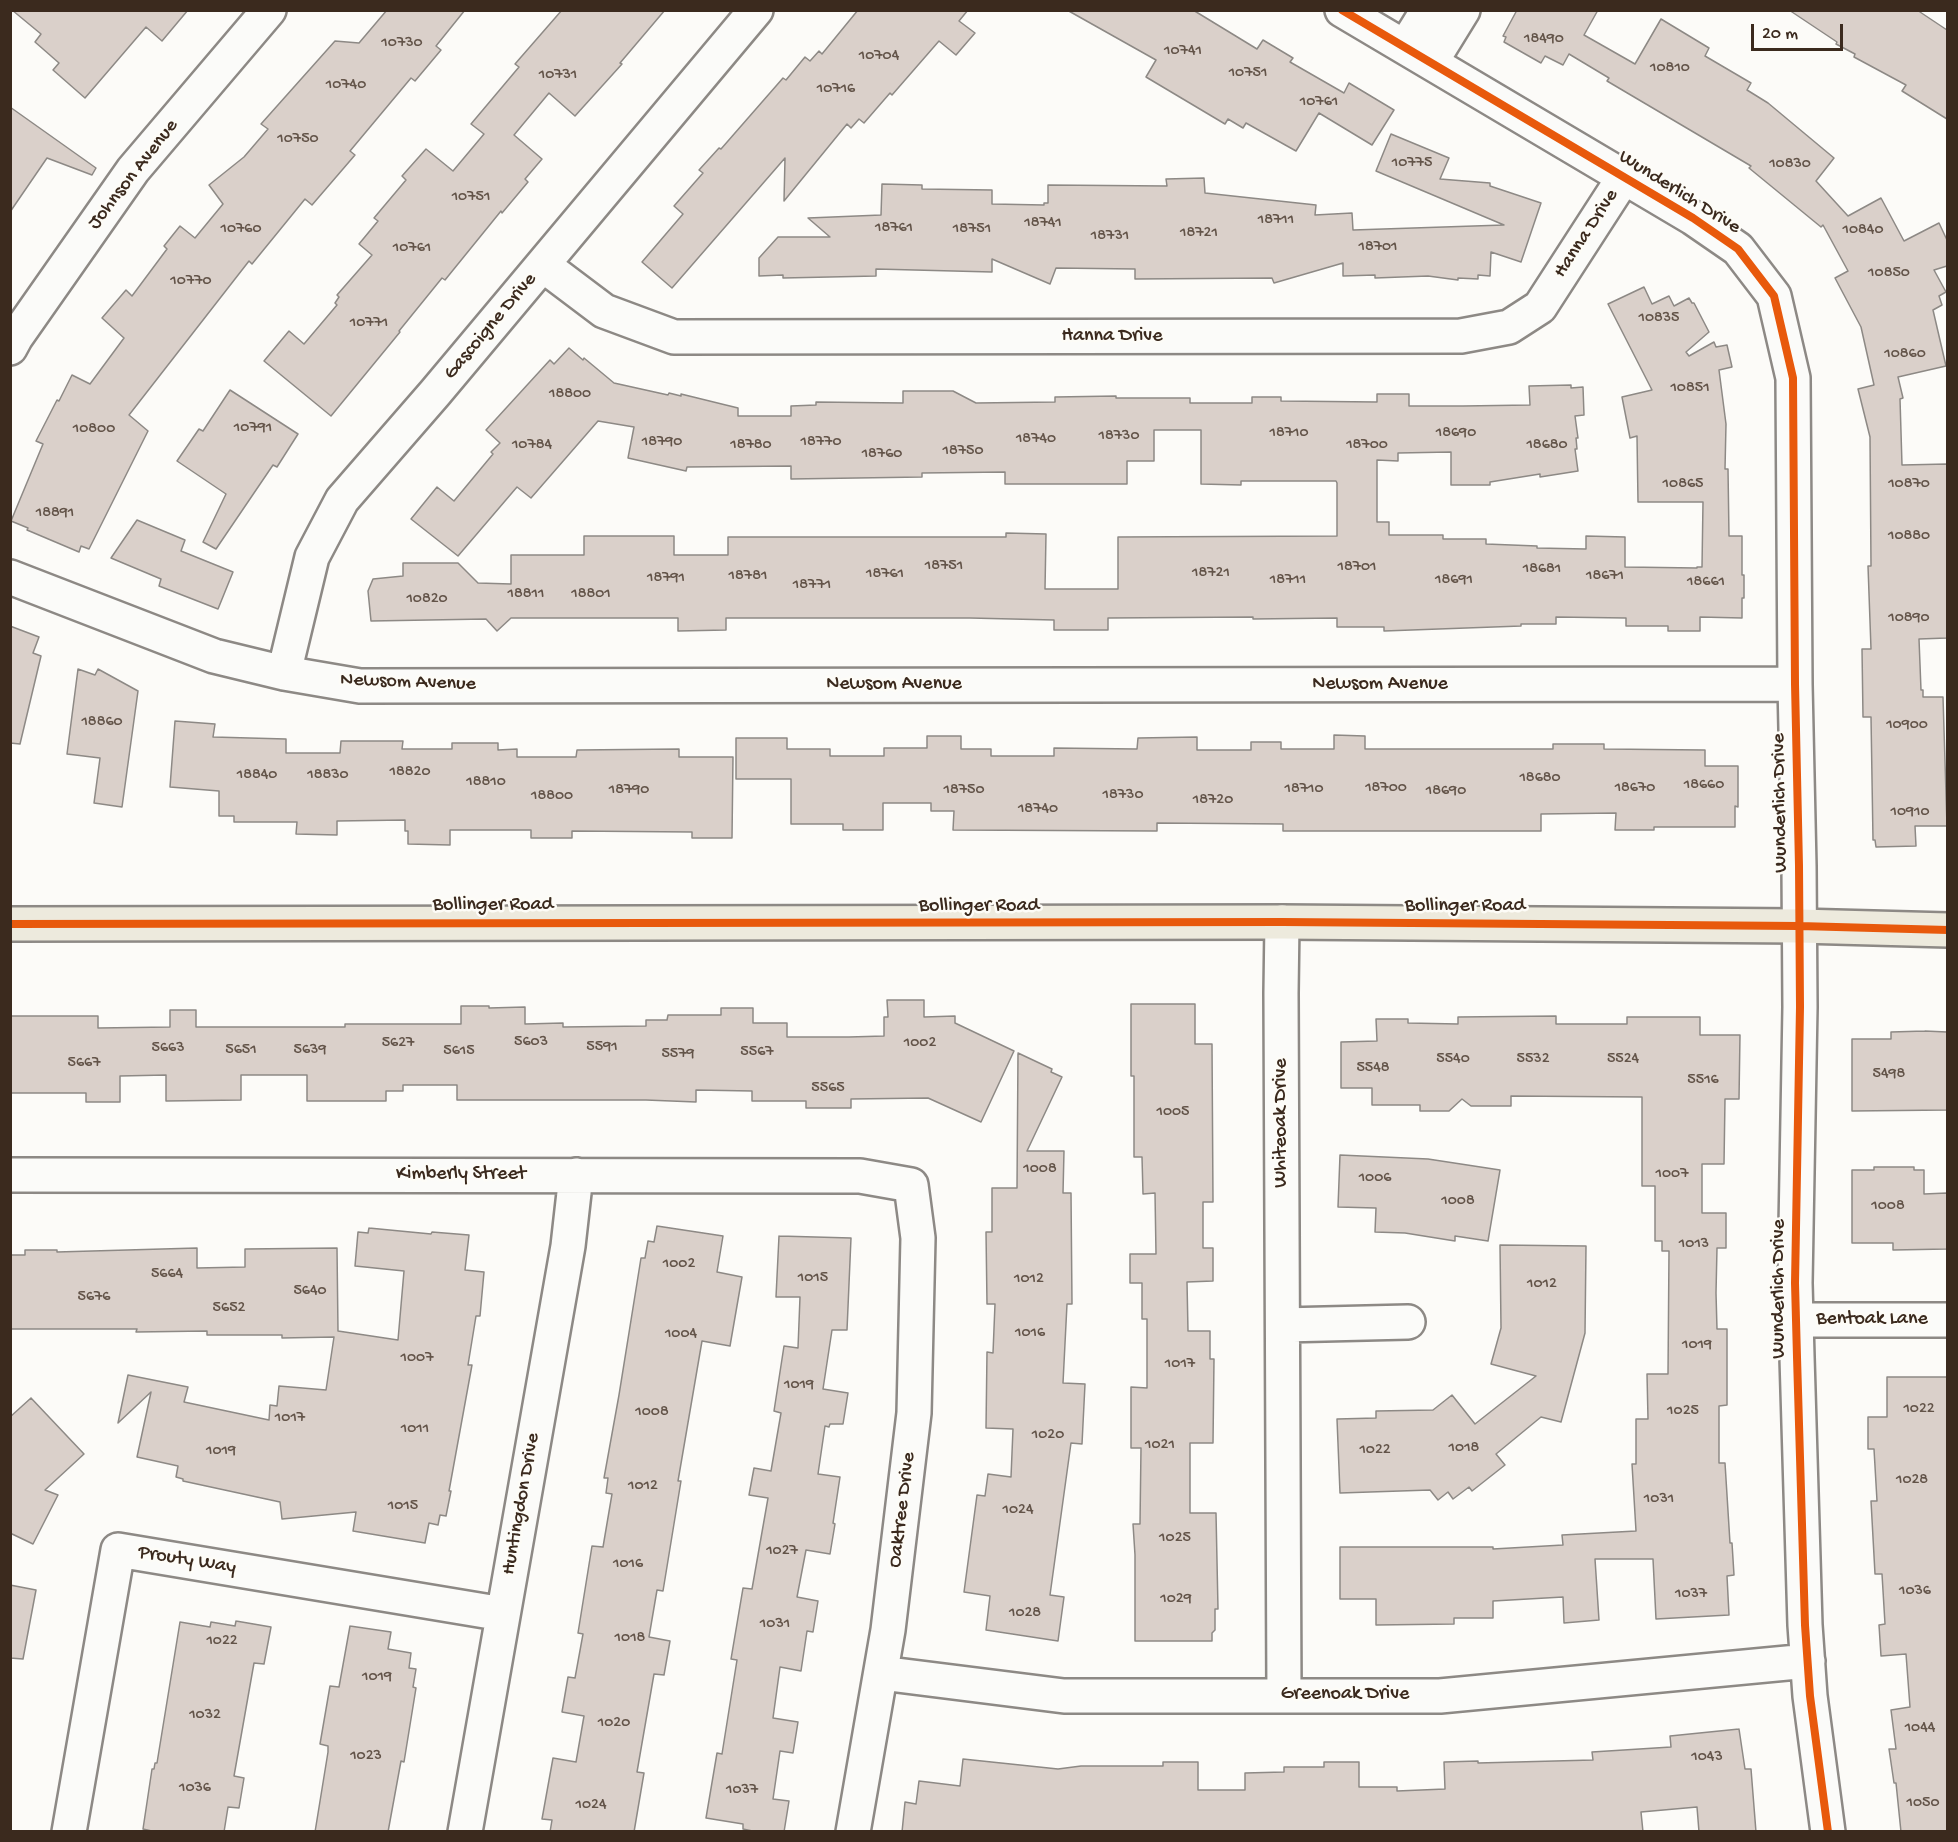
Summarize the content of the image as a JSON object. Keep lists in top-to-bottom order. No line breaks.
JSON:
{"streets":{"main road":["Bollinger Road"],"street":["Johnson Avenue","Wunderlich Drive","Hanna Drive","Gascoigne Drive","Newsom Avenue","Whiteoak Drive","Kimberly Street","Bentoak Lane","Huntingdon Drive","Oaktree Drive","Prouty Way","Greenoak Drive"]},"crossings":[["Wunderlich Drive","Hanna Drive"],["Wunderlich Drive","Newsom Avenue"],["Wunderlich Drive","Bollinger Road"],["Wunderlich Drive","Bentoak Lane"],["Wunderlich Drive","Greenoak Drive"],["Hanna Drive","Gascoigne Drive"],["Gascoigne Drive","Newsom Avenue"],["Bollinger Road","Whiteoak Drive"],["Whiteoak Drive","Greenoak Drive"],["Kimberly Street","Huntingdon Drive"],["Kimberly Street","Oaktree Drive"],["Huntingdon Drive","Prouty Way"],["Oaktree Drive","Greenoak Drive"]],"house_numbers":["18490","10730","10741","10704","10810","10751","10731","10740","10716","10761","10750","10775","10830","10751","18711","18741","18761","10760","18751","10840","18721","18731","18701","10761","10850","10770","10835","10771","10860","10851","18800","10791","10800","18710","18690","18730","18740","18790","18770","10784","18780","18700","18680","18750","18760","10865","10870","18891","10880","18751","18701","18681","18721","18761","18781","18671","18791","18711","18691","18661","18771","18811","18801","10820","10890","18860","10900","18820","18840","18830","18680","18810","18660","18700","18670","18710","18790","18750","18690","18730","18800","18720","18740","10910","5603","5627","1002","5591","5663","5651","5639","5615","5567","5579","5540","5532","5524","5667","5548","5498","5516","5565","1005","1008","1007","1006","1008","1008","1013","1002","5664","1015","1012","1012","5640","5676","5652","1016","1004","1019","1007","1017","1019","1022","1025","1008","1017","1011","1020","1021","1018","1022","1019","1028","1012","1031","1015","1024","1025","1027","1016","1036","1037","1029","1028","1031","1018","1022","1019","1032","1020","1044","1023","1043","1036","1037","1050","1024"],"scale_bar":"20 m"}
